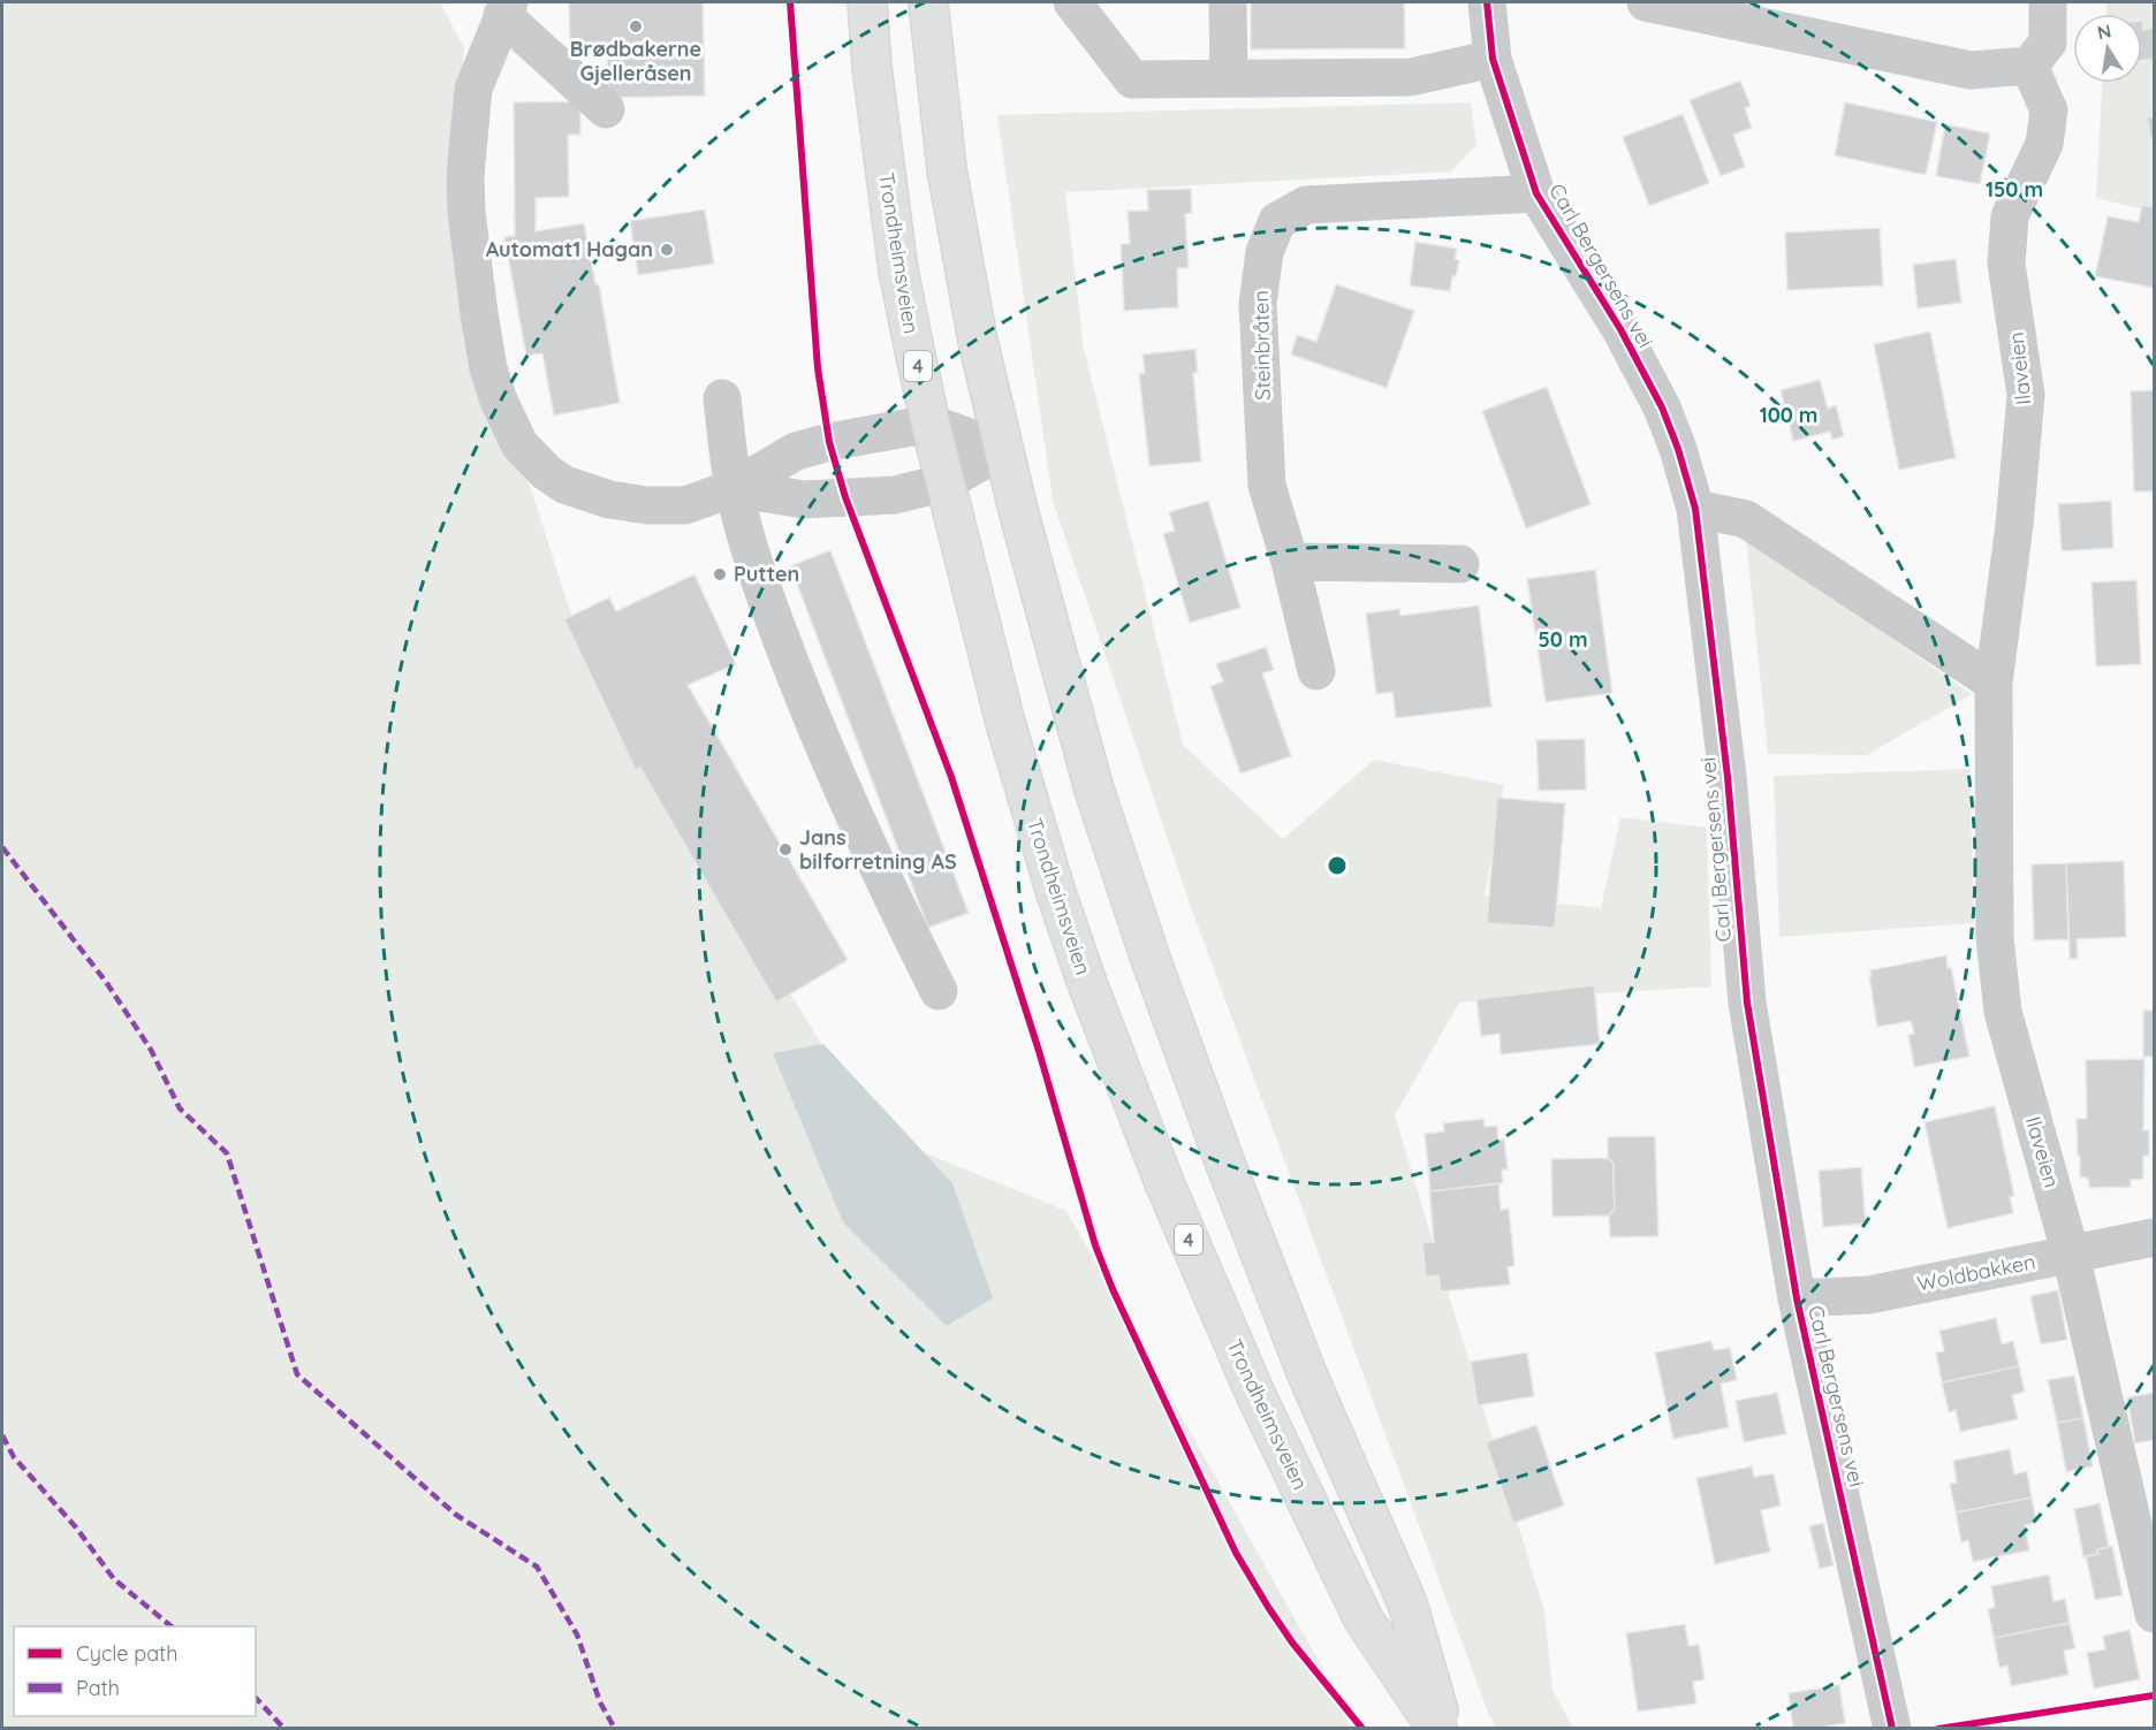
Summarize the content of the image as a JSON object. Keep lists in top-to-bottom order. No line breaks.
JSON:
{"streets":{"highway":["Trondheimsveien","4"],"street":["Carl Bergersens vei","Steinbråten","Ilaveien","Woldbakken"]},"crossings":[["Carl Bergersens vei","Steinbråten"],["Carl Bergersens vei","Woldbakken"],["Ilaveien","Woldbakken"]],"places":["Brødbakerne Gjelleråsen","Automat1 Hagan","Putten","Jans bilforretning AS"],"legend":["Cycle path","Path"],"north":"top","rings":["150 m","100 m","50 m"]}
